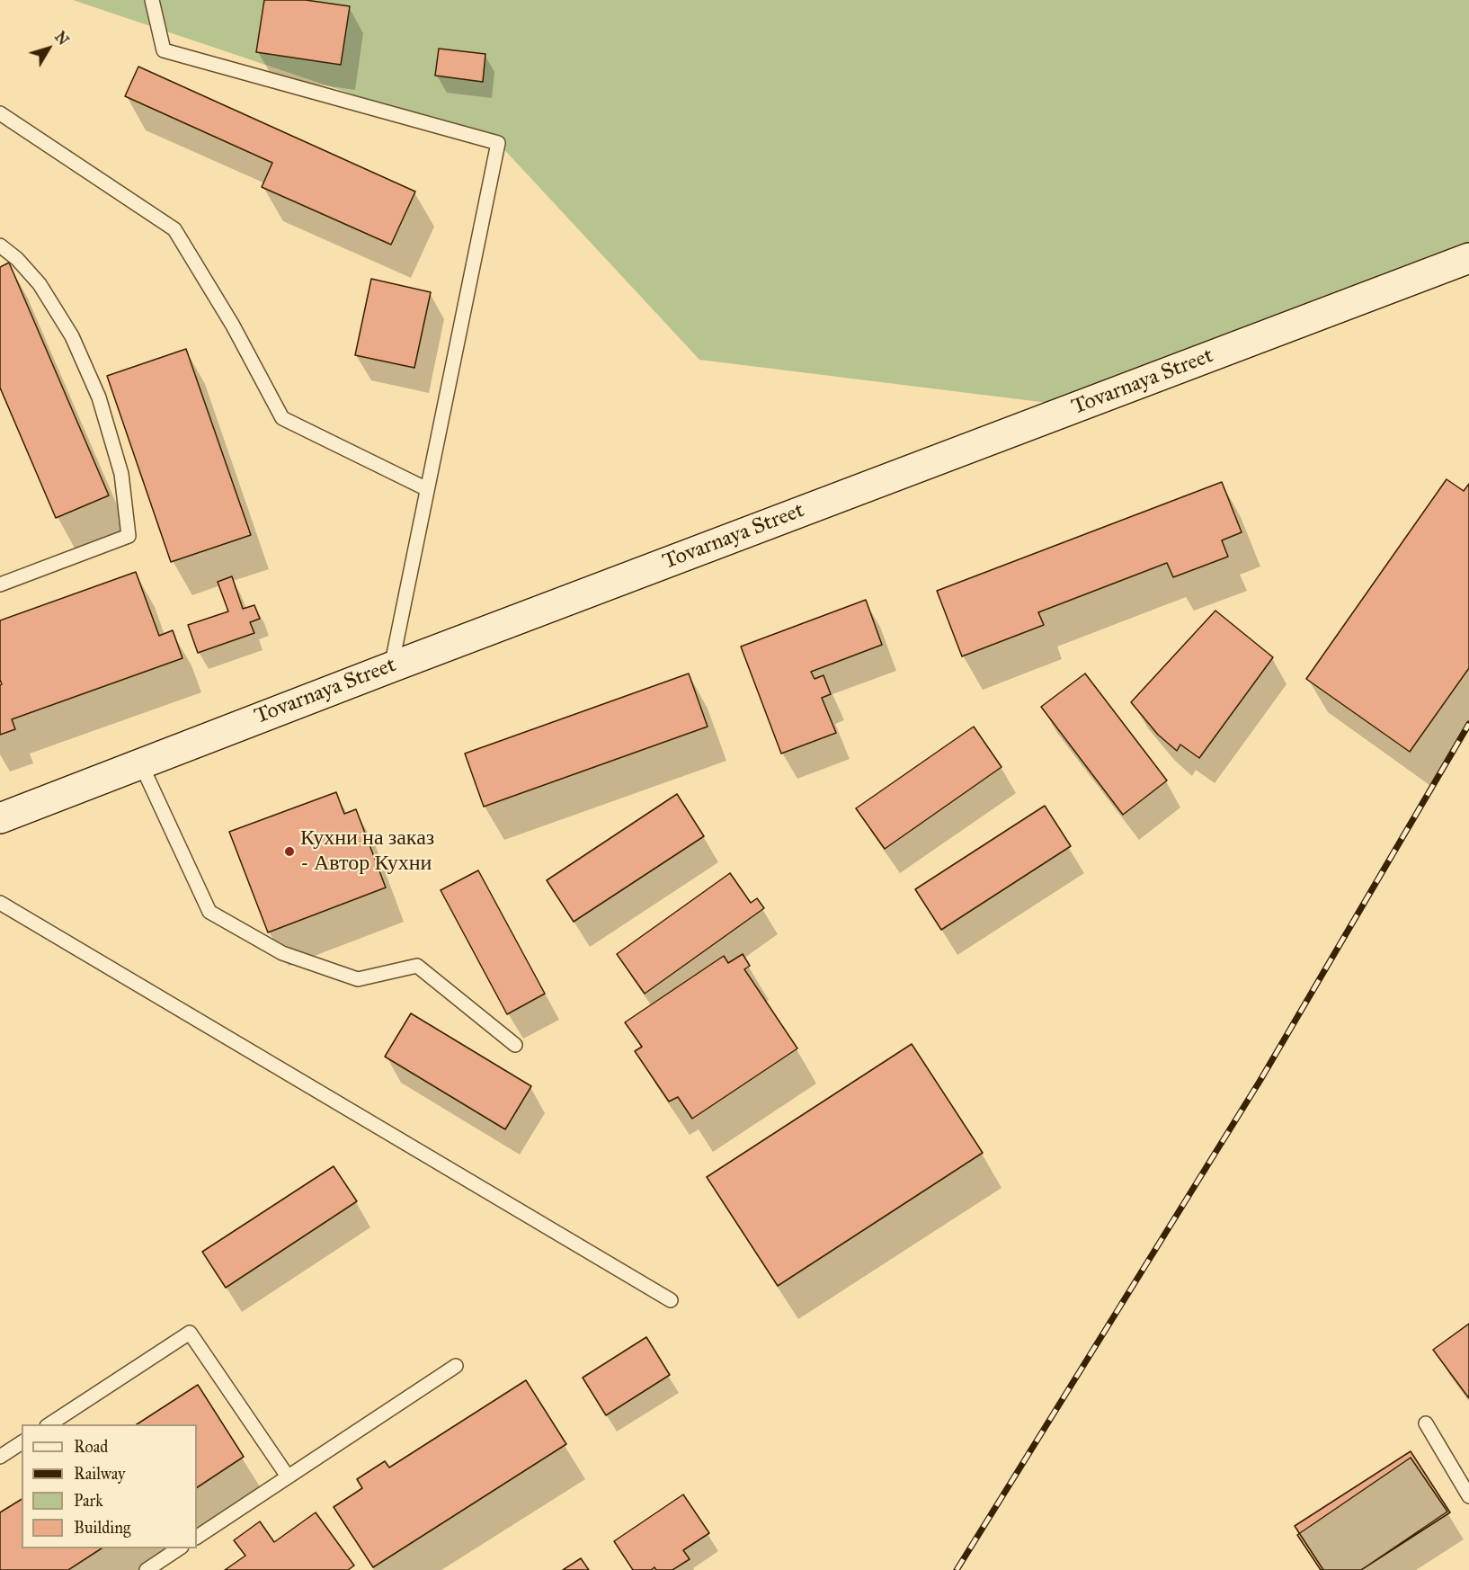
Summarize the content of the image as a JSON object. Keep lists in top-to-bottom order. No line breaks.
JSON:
{"streets":{"street":["Tovarnaya Street"]},"places":["Кухни на заказ - Автор Кухни"],"legend":["Road","Railway","Park","Building"],"north":"top right"}
